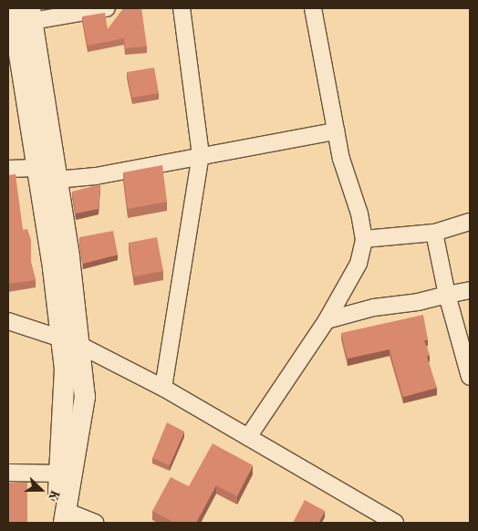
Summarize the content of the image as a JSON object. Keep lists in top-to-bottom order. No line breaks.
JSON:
{"north":"right"}
